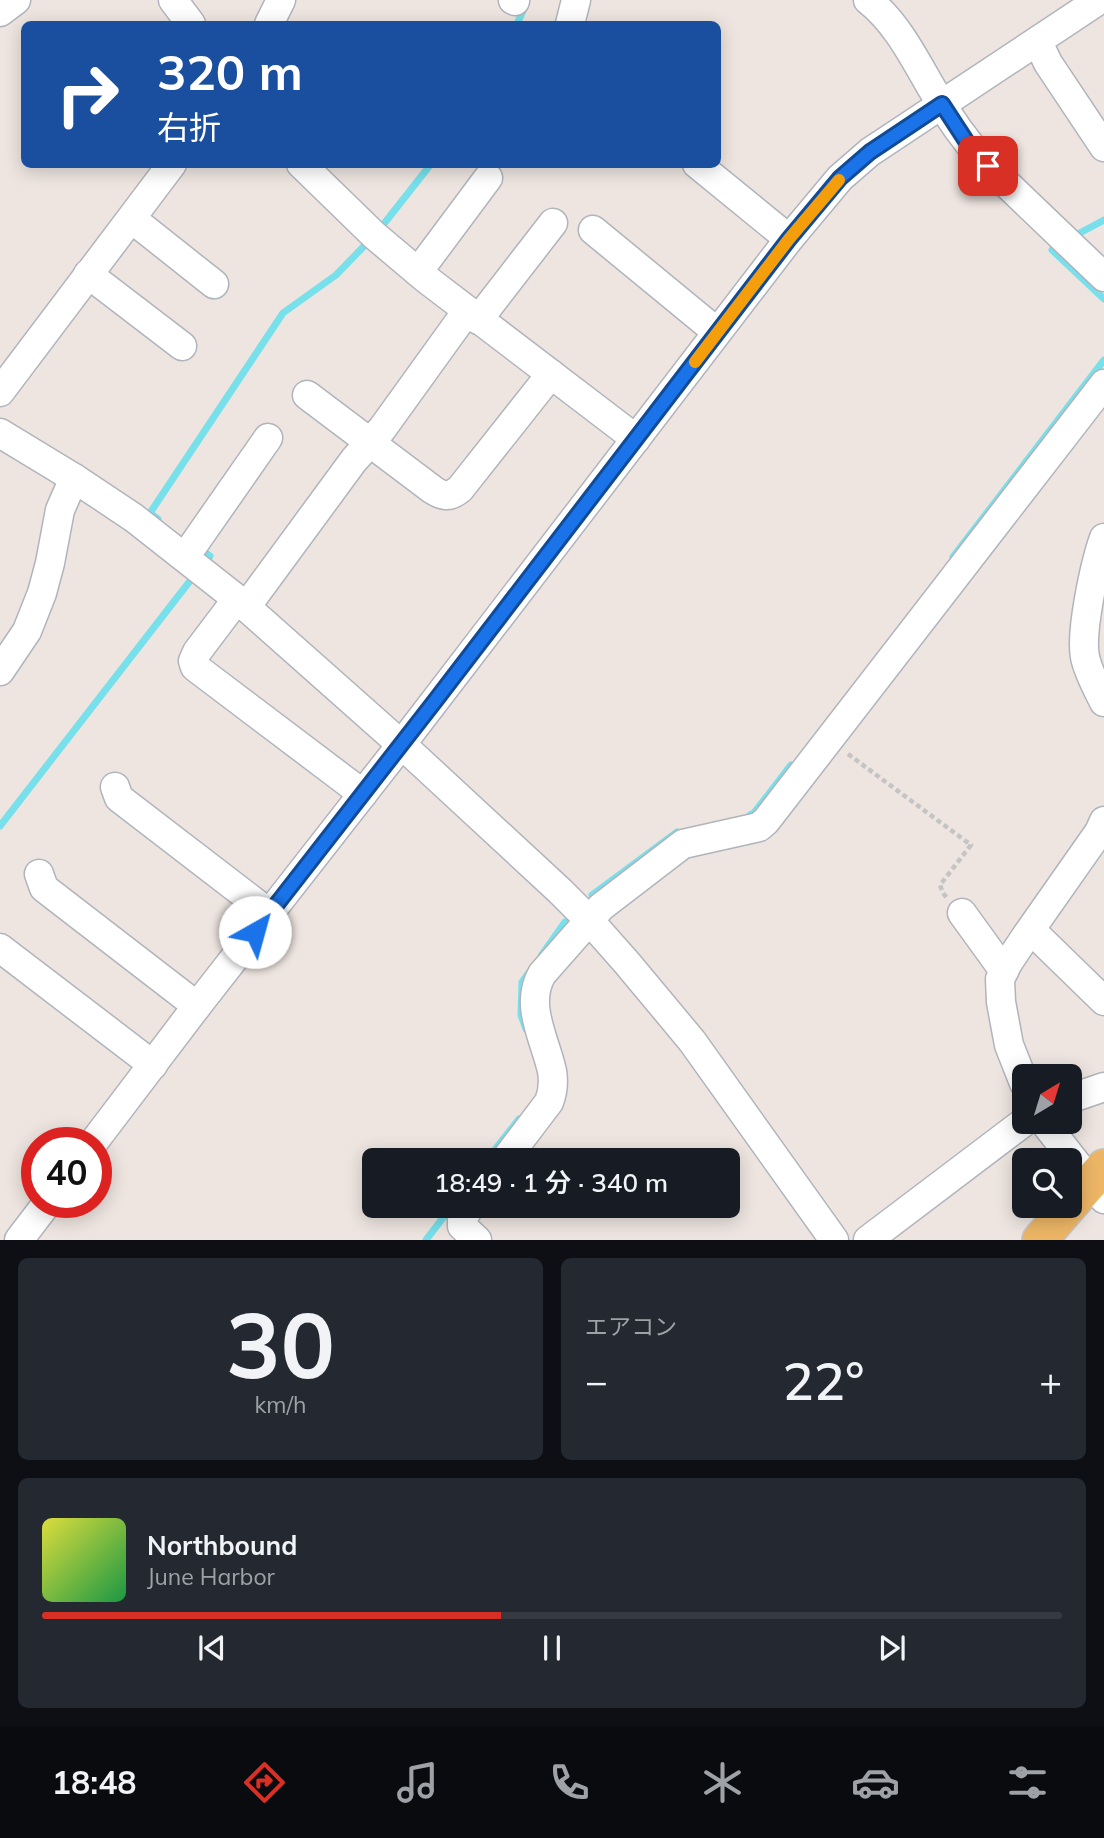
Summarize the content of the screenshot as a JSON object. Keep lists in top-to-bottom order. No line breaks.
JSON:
{"north":"top right","page":{"turn":["320 m","右折"],"limit":"40","trip":"18:49 · 1 分 · 340 m","tile":[["30","km/h"],"エアコン"],"heat":["−","22°","+"],"song":["Northbound","June Harbor"],"tabs":"18:48"}}
